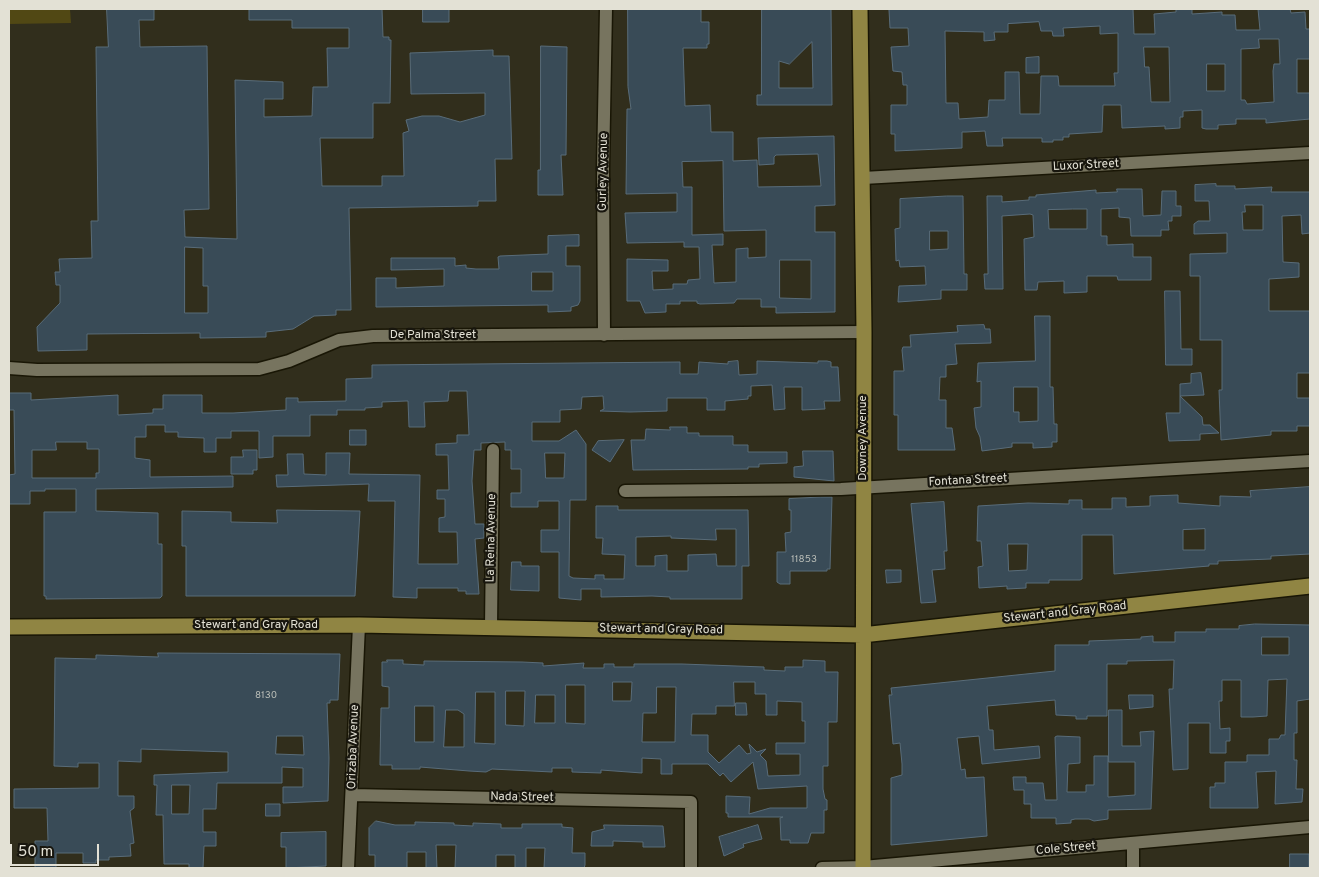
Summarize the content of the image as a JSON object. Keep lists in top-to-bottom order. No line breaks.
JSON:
{"streets":{"main road":["Downey Avenue","Stewart and Gray Road"],"street":["Luxor Street","Gurley Avenue","De Palma Street","Fontana Street","La Reina Avenue","Orizaba Avenue","Nada Street","Cole Street"]},"crossings":[["Luxor Street","Downey Avenue"],["Gurley Avenue","De Palma Street"],["De Palma Street","Downey Avenue"],["Downey Avenue","Fontana Street"],["Downey Avenue","Stewart and Gray Road"],["Downey Avenue","Cole Street"],["La Reina Avenue","Stewart and Gray Road"],["Stewart and Gray Road","Orizaba Avenue"],["Orizaba Avenue","Nada Street"]],"house_numbers":["11853","8130"],"scale_bar":"50 m"}
